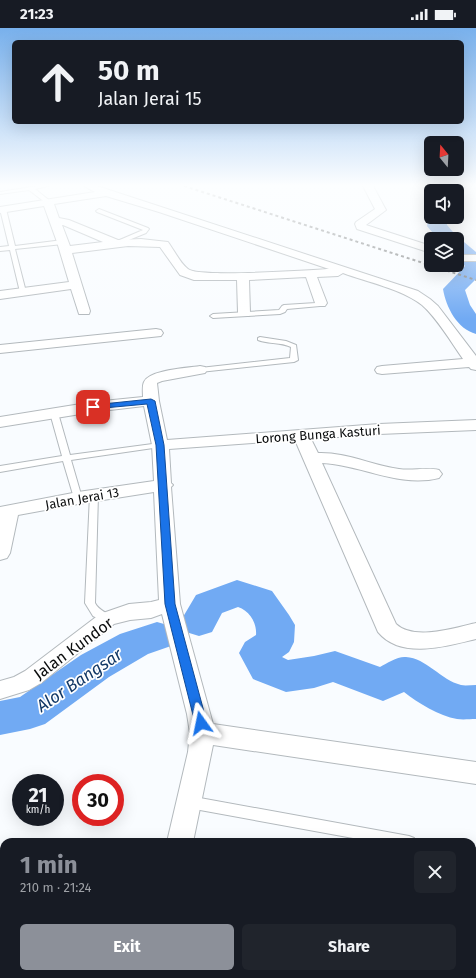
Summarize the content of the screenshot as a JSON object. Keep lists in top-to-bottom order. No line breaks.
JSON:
{"streets":{"street":["Lorong Bunga Kasturi","Jalan Jerai 13","Jalan Kundor"]},"water":["Alor Bangsar"],"north":"top","page":{"status":"21:23","turn":["50 m","Jalan Jerai 15"],"speed":"21 km/h","limit":"30","heading":["1 min","210 m · 21:24"],"buttons":["Exit","Share"]}}
